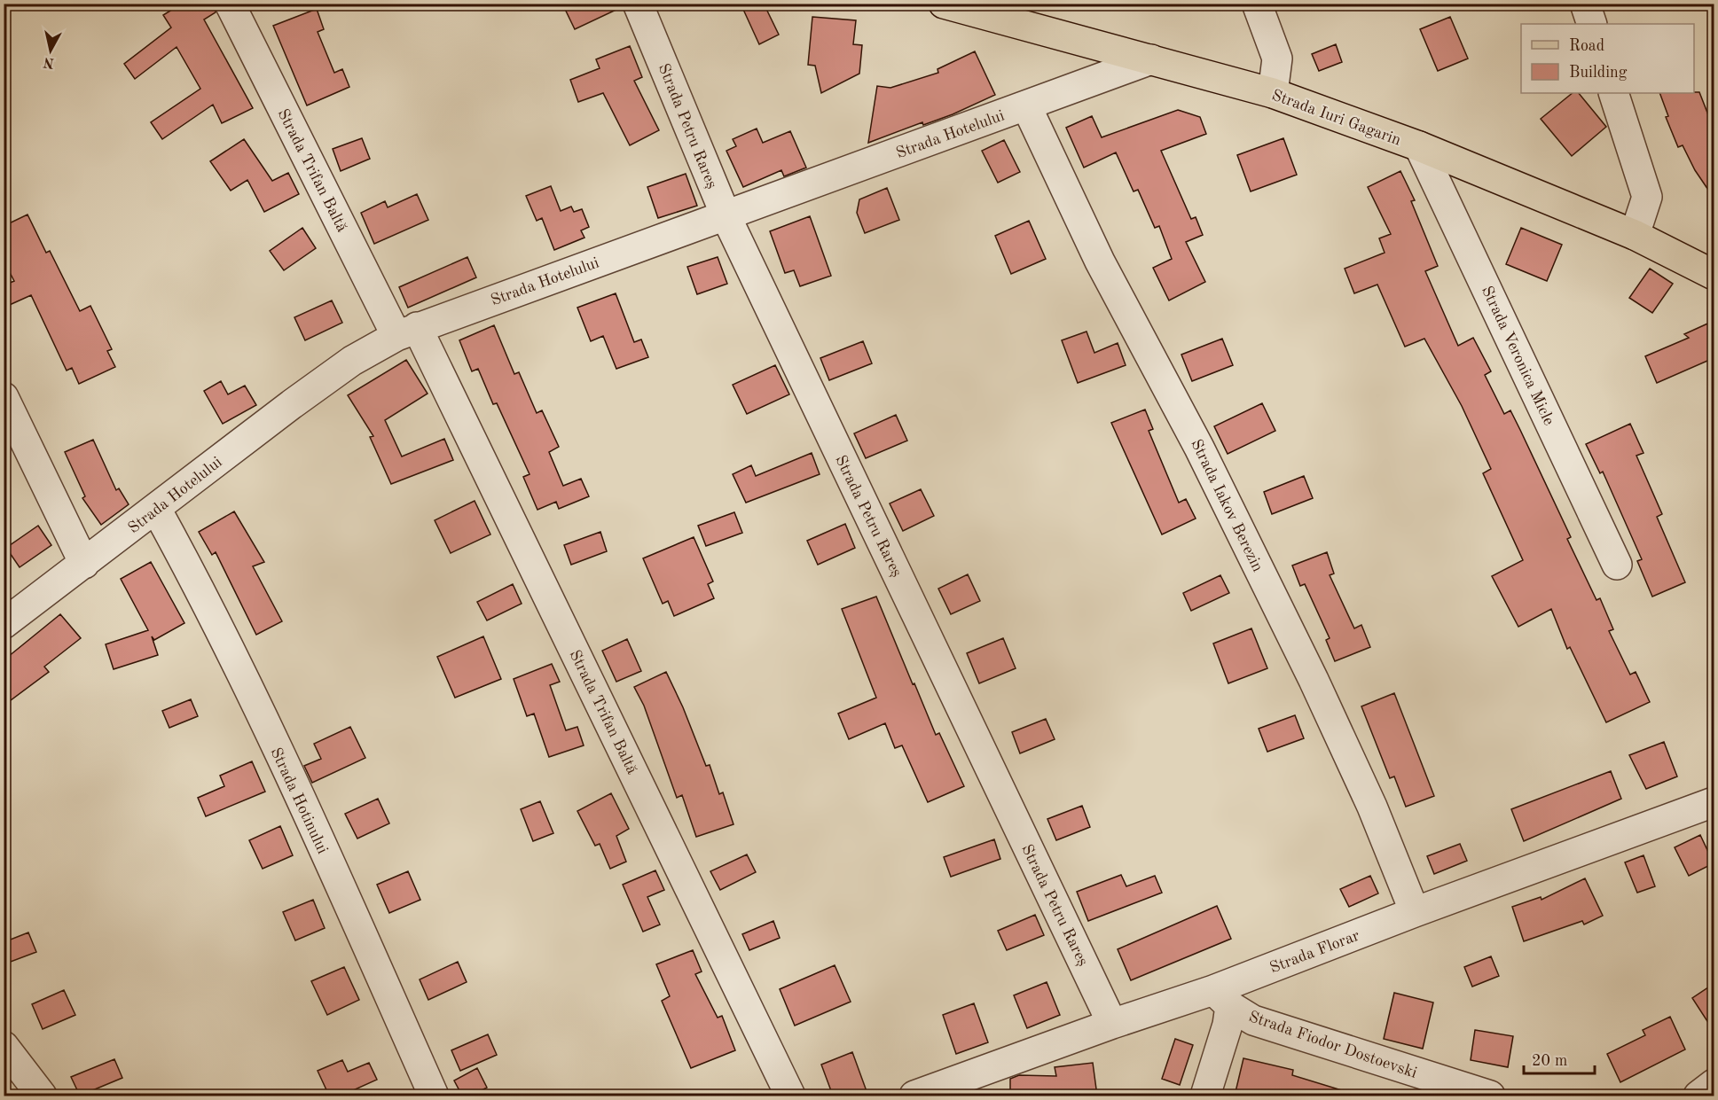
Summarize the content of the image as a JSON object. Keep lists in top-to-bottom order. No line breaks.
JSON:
{"streets":{"main road":["Strada Iuri Gagarin"],"street":["Strada Petru Rareș","Strada Hotelului","Strada Trifan Baltă","Strada Veronica Micle","Strada Iakov Berezin","Strada Hotinului","Strada Florar","Strada Fiodor Dostoevski"]},"crossings":[["Strada Iuri Gagarin","Strada Hotelului"],["Strada Iuri Gagarin","Strada Veronica Micle"],["Strada Petru Rareș","Strada Hotelului"],["Strada Petru Rareș","Strada Florar"],["Strada Hotelului","Strada Trifan Baltă"],["Strada Hotelului","Strada Iakov Berezin"],["Strada Hotelului","Strada Hotinului"],["Strada Iakov Berezin","Strada Florar"],["Strada Florar","Strada Fiodor Dostoevski"]],"legend":["Road","Building"],"scale_bar":"20 m","north":"bottom"}
